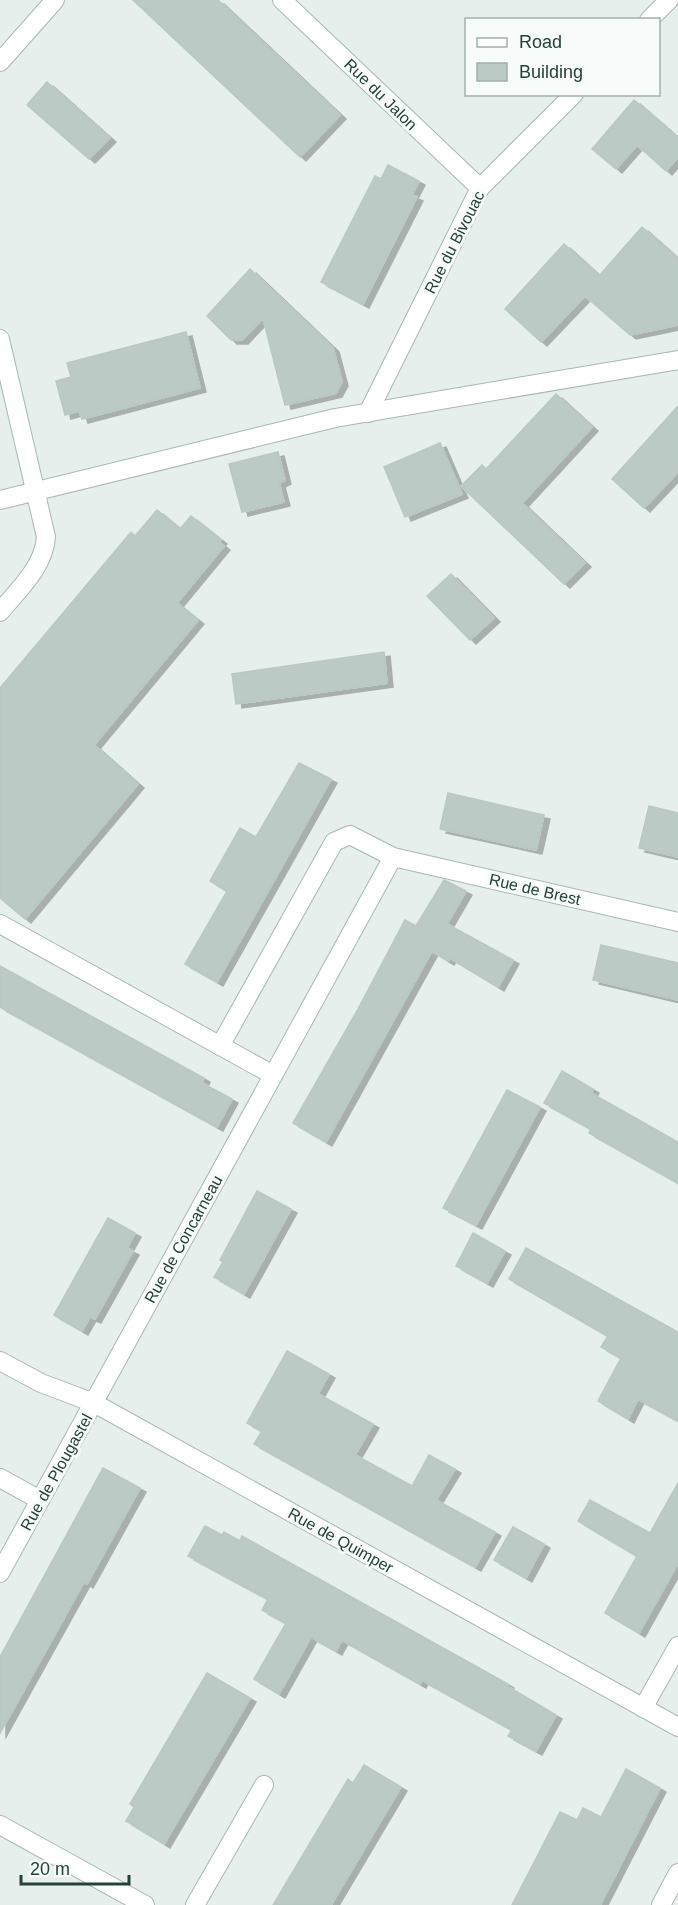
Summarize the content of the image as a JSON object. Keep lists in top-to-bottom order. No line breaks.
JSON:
{"streets":{"street":["Rue du Jalon","Rue du Bivouac","Rue de Brest","Rue de Concarneau","Rue de Plougastel","Rue de Quimper"]},"crossings":[["Rue du Jalon","Rue du Bivouac"],["Rue de Brest","Rue de Concarneau"],["Rue de Concarneau","Rue de Plougastel"],["Rue de Concarneau","Rue de Quimper"],["Rue de Plougastel","Rue de Quimper"]],"legend":["Road","Building"],"scale_bar":"20 m"}
